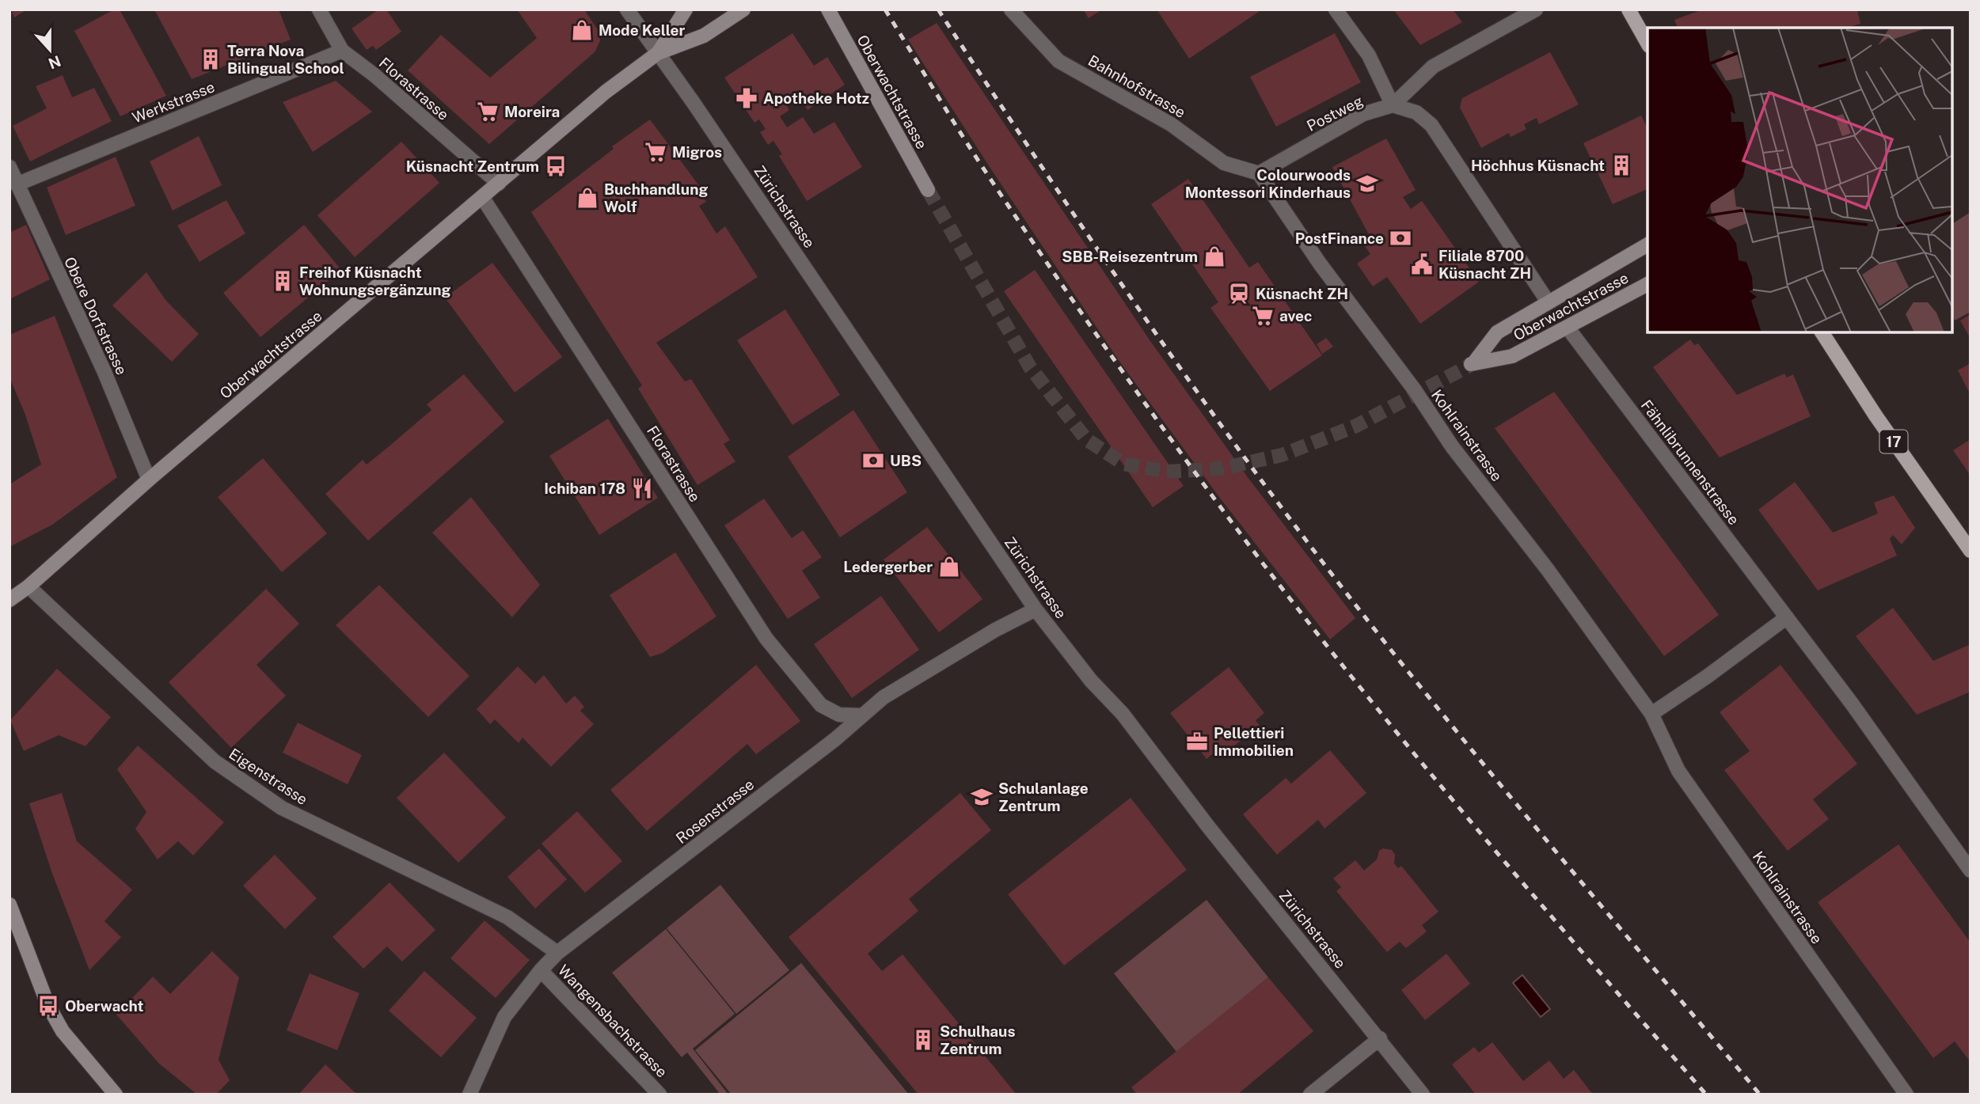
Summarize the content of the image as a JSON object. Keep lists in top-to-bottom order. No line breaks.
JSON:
{"streets":{"main road":["Oberwachtstrasse","17"],"street":["Bahnhofstrasse","Florastrasse","Werkstrasse","Postweg","Zürichstrasse","Obere Dorfstrasse","Kohlrainstrasse","Fähnlibrunnenstrasse","Eigenstrasse","Rosenstrasse","Wangensbachstrasse"]},"crossings":[["Bahnhofstrasse","Postweg"],["Bahnhofstrasse","Kohlrainstrasse"],["Florastrasse","Oberwachtstrasse"],["Florastrasse","Werkstrasse"],["Florastrasse","Rosenstrasse"],["Oberwachtstrasse","Zürichstrasse"],["Oberwachtstrasse","Obere Dorfstrasse"],["Oberwachtstrasse","Fähnlibrunnenstrasse"],["Oberwachtstrasse","Eigenstrasse"],["Werkstrasse","Obere Dorfstrasse"],["Postweg","Kohlrainstrasse"],["Zürichstrasse","Rosenstrasse"],["Eigenstrasse","Rosenstrasse"],["Rosenstrasse","Wangensbachstrasse"]],"places":{"shop":["Mode Keller","Buchhandlung Wolf","SBB-Reisezentrum","Ledergerber"],"building":["Terra Nova Bilingual School","Höchhus Küsnacht","Freihof Küsnacht Wohnungsergänzung","Schulhaus Zentrum"],"pharmacy":["Apotheke Hotz"],"supermarket":["Moreira","Migros","avec"],"bus stop":["Küsnacht Zentrum","Oberwacht"],"school or university":["Colourwoods Montessori Kinderhaus","Schulanlage Zentrum"],"bank":["PostFinance","UBS"],"public building":["Filiale 8700 Küsnacht ZH"],"station":["Küsnacht ZH"],"restaurant":["Ichiban 178"],"office":["Pellettieri Immobilien"]},"north":"bottom"}
